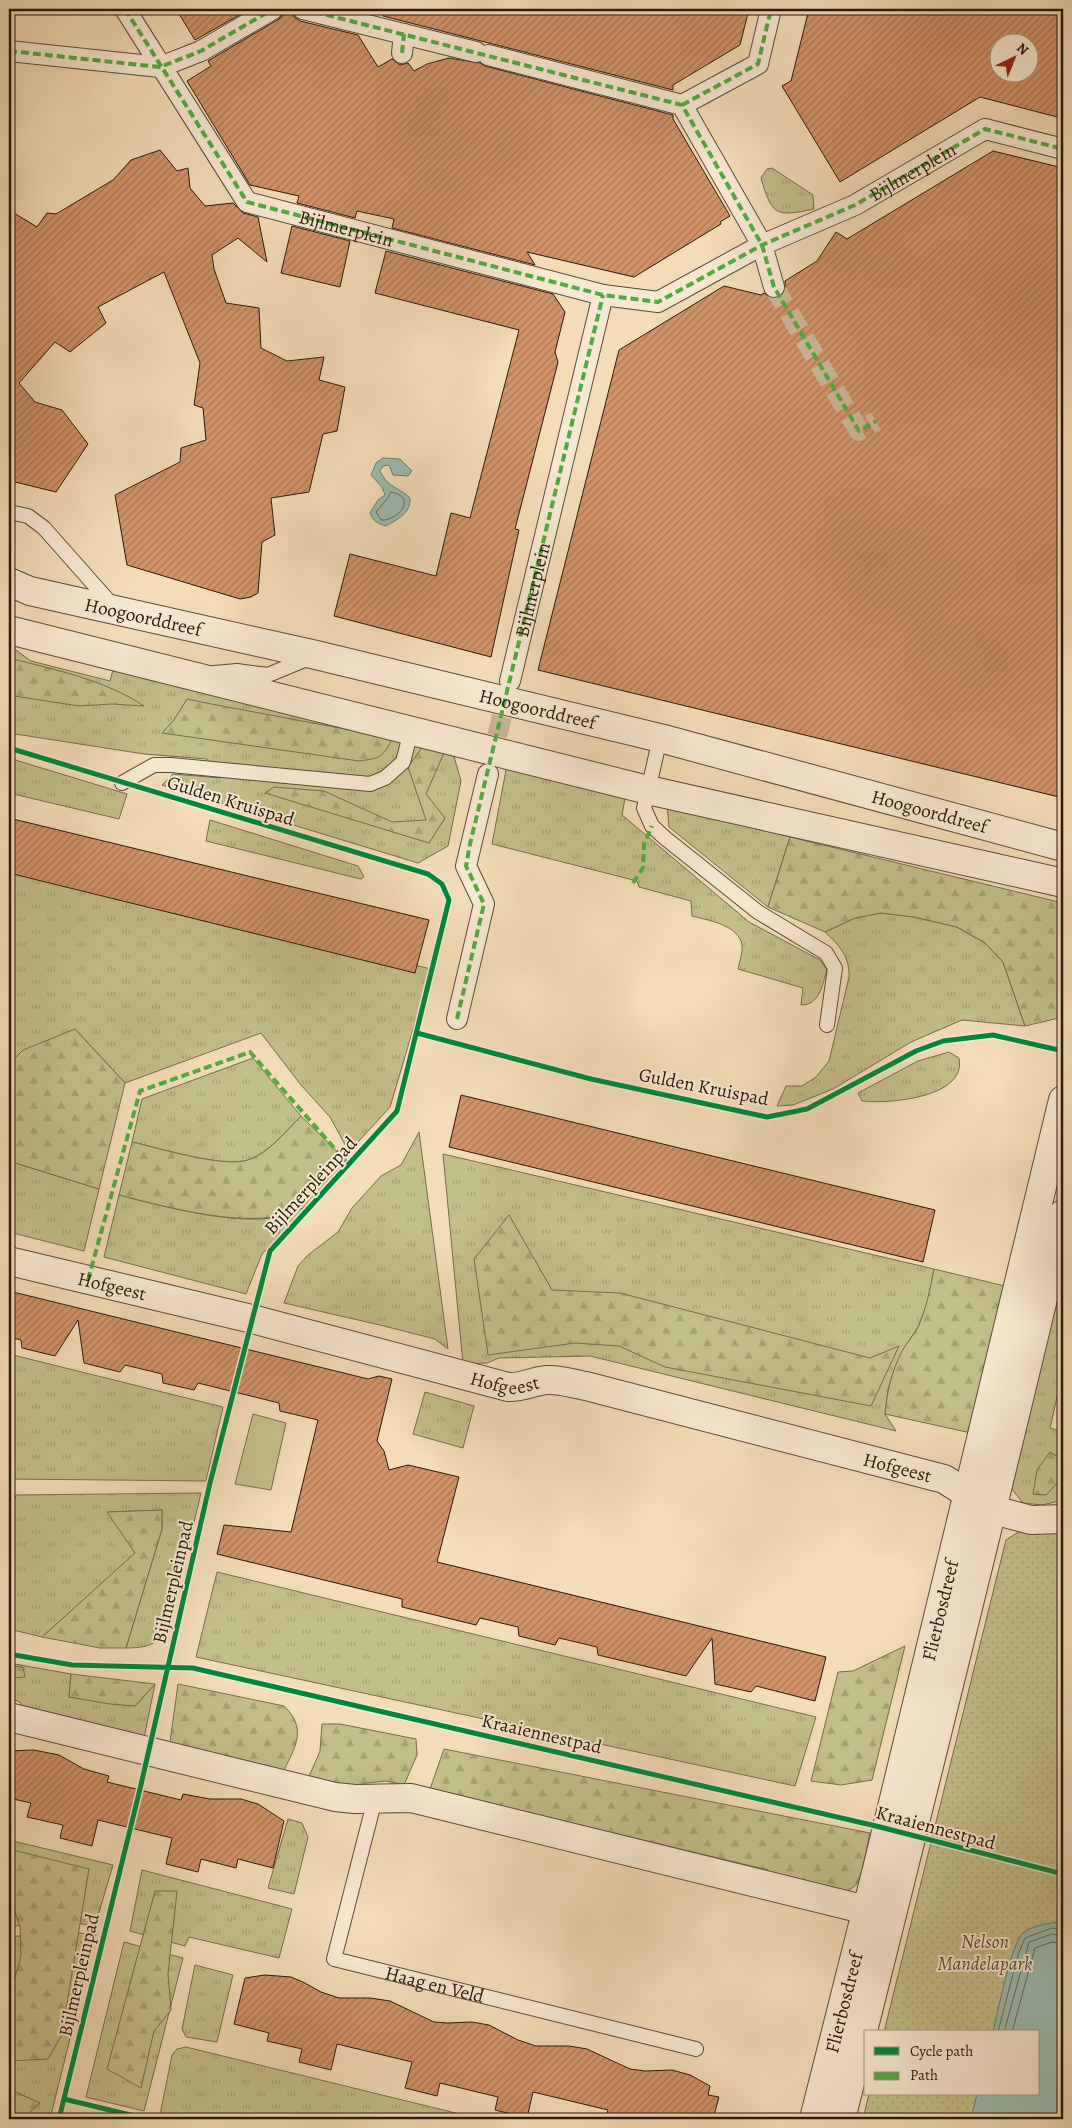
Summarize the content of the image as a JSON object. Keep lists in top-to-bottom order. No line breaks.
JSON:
{"streets":{"street":["Bijlmerplein","Hoogoorddreef","Hofgeest","Flierbosdreef"],"lane":["Haag en Veld"],"cycle path":["Gulden Kruispad","Kraaiennestpad"]},"crossings":[["Hofgeest","Flierbosdreef"]],"parks":["Nelson Mandelapark"],"legend":["Cycle path","Path"],"north":"top right"}
